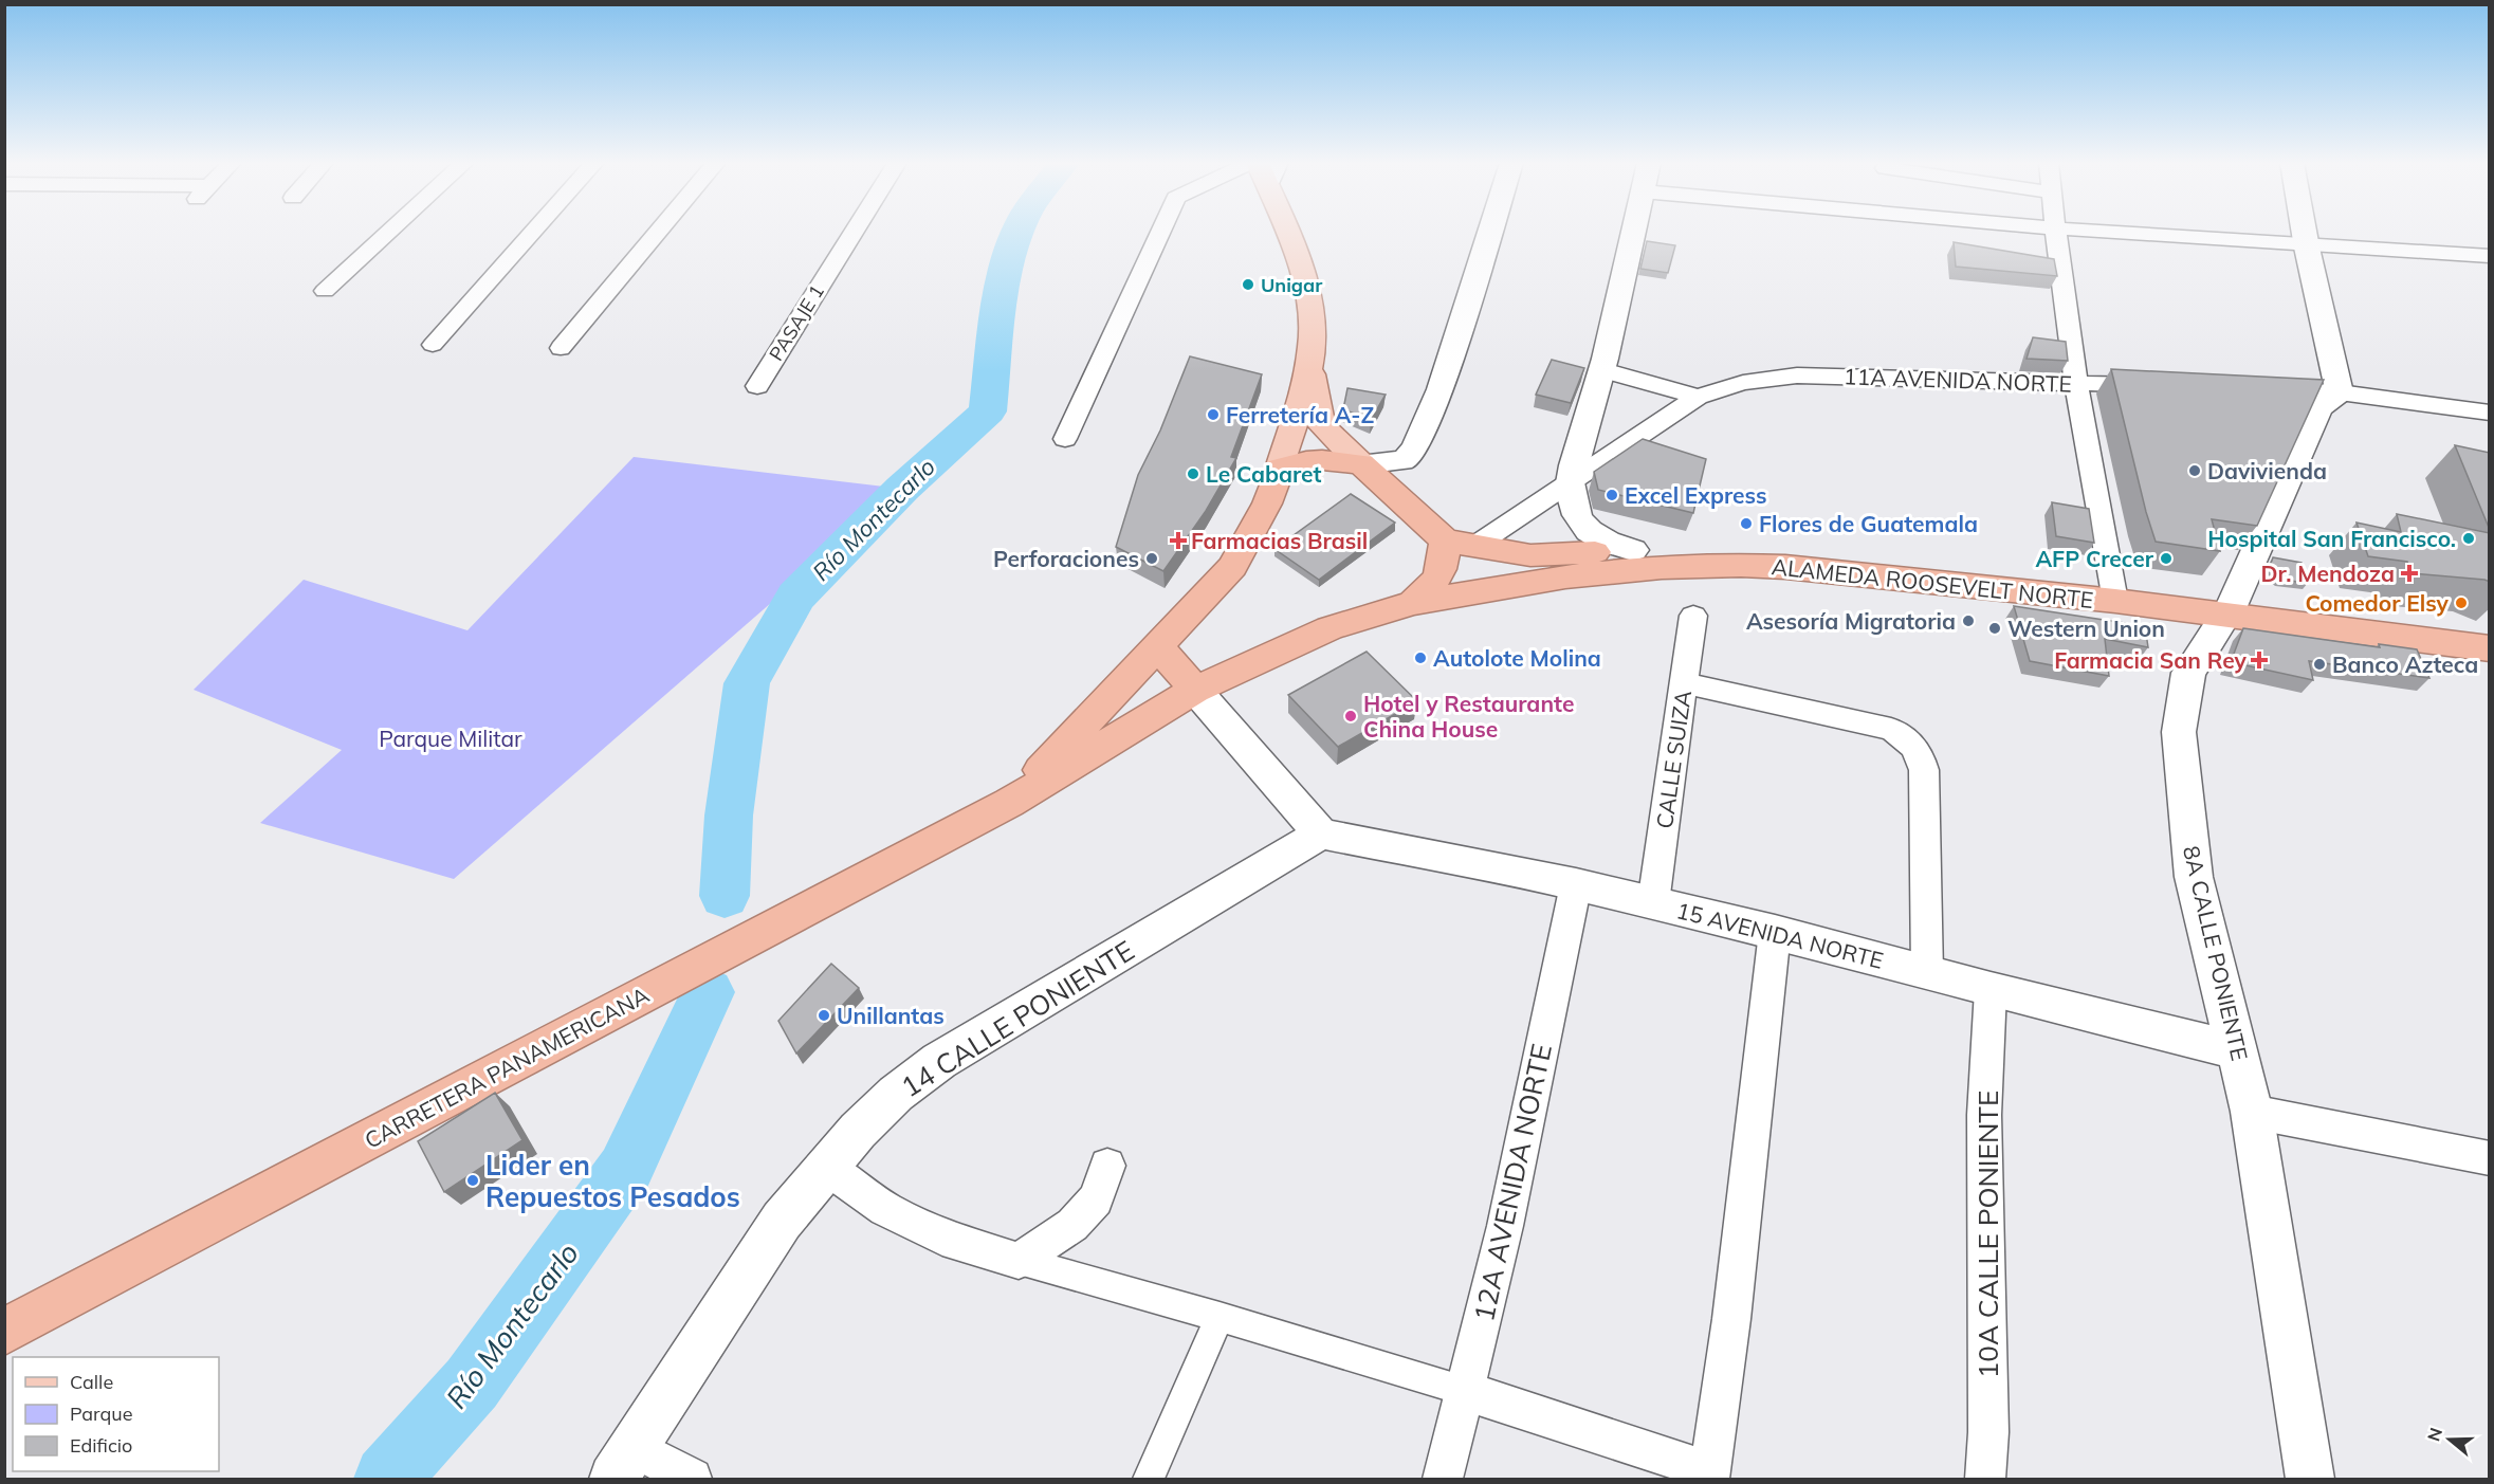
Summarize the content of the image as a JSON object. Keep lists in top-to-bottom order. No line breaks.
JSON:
{"streets":{"highway":["ALAMEDA ROOSEVELT NORTE","CARRETERA PANAMERICANA"],"street":["PASAJE 1","11A AVENIDA NORTE","CALLE SUIZA","15 AVENIDA NORTE","8A CALLE PONIENTE","14 CALLE PONIENTE","12A AVENIDA NORTE","10A CALLE PONIENTE"]},"crossings":[["11A AVENIDA NORTE","ALAMEDA ROOSEVELT NORTE"],["ALAMEDA ROOSEVELT NORTE","8A CALLE PONIENTE"],["ALAMEDA ROOSEVELT NORTE","CARRETERA PANAMERICANA"],["CALLE SUIZA","15 AVENIDA NORTE"],["15 AVENIDA NORTE","8A CALLE PONIENTE"],["15 AVENIDA NORTE","14 CALLE PONIENTE"],["15 AVENIDA NORTE","12A AVENIDA NORTE"],["15 AVENIDA NORTE","10A CALLE PONIENTE"]],"water":["Río Montecarlo"],"parks":["Parque Militar"],"places":{"other":["Unigar","Ferretería A-Z","Davivienda","Le Cabaret","Excel Express","Flores de Guatemala","Hospital San Francisco.","Perforaciones","AFP Crecer","Comedor Elsy","Asesoría Migratoria","Western Union","Autolote Molina","Banco Azteca","Hotel y Restaurante China House","Unillantas","Lider en Repuestos Pesados"],"health":["Farmacias Brasil","Dr. Mendoza","Farmacia San Rey"]},"legend":["Calle","Parque","Edificio"],"north":"left"}
